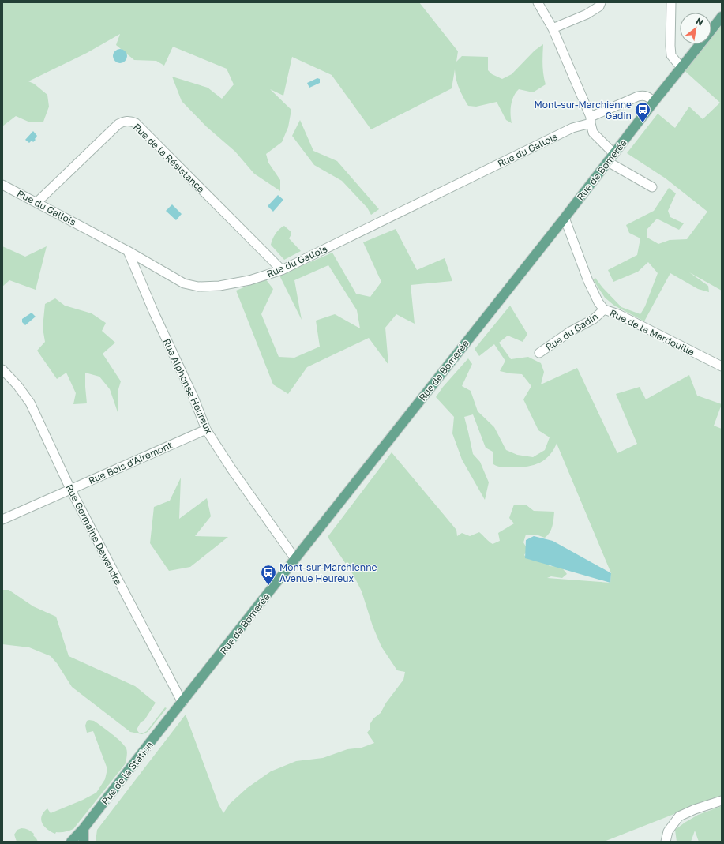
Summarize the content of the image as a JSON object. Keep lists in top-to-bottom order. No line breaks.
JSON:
{"streets":{"main road":["Rue de Bomerée","Rue de la Station"],"street":["Rue du Gallois","Rue de la Résistance","Rue du Gadin","Rue de la Mardouille","Rue Alphonse Heureux","Rue Bois d'Airemont","Rue Germaine Dewandre"]},"crossings":[["Rue du Gallois","Rue de la Résistance"],["Rue du Gallois","Rue de Bomerée"],["Rue du Gallois","Rue Alphonse Heureux"],["Rue de Bomerée","Rue de la Mardouille"],["Rue de Bomerée","Rue Alphonse Heureux"],["Rue de Bomerée","Rue Germaine Dewandre"],["Rue de Bomerée","Rue de la Station"],["Rue du Gadin","Rue de la Mardouille"],["Rue Alphonse Heureux","Rue Bois d'Airemont"],["Rue Bois d'Airemont","Rue Germaine Dewandre"],["Rue Germaine Dewandre","Rue de la Station"]],"places":{"bus stop":["Mont-sur-Marchienne Gadin","Mont-sur-Marchienne Avenue Heureux"]},"north":"top right"}
